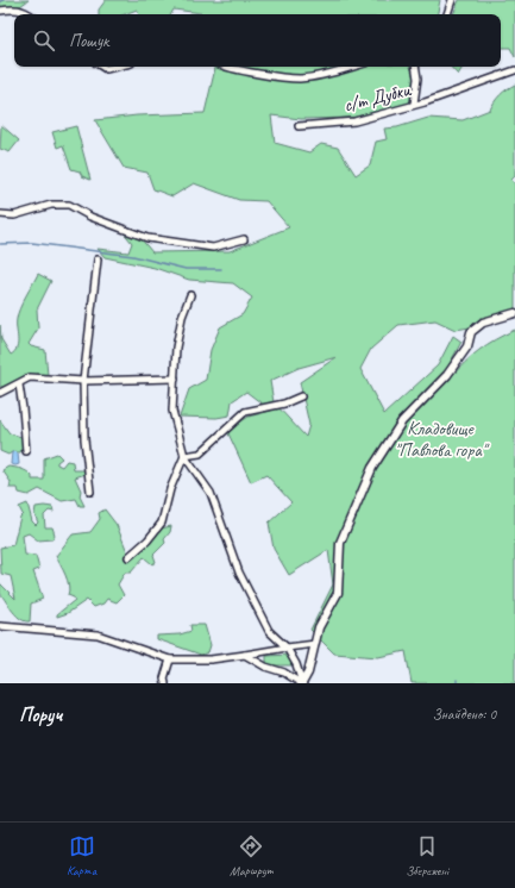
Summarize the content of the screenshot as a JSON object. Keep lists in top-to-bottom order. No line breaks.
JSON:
{"streets":{"street":["с/т Дубки"]},"parks":["Кладовище \"Павлова гора\""],"page":{"search":"Пошук","heading":["Поруч","Знайдено: 0"],"nav":["Карта","Маршрут","Збережені"]}}
